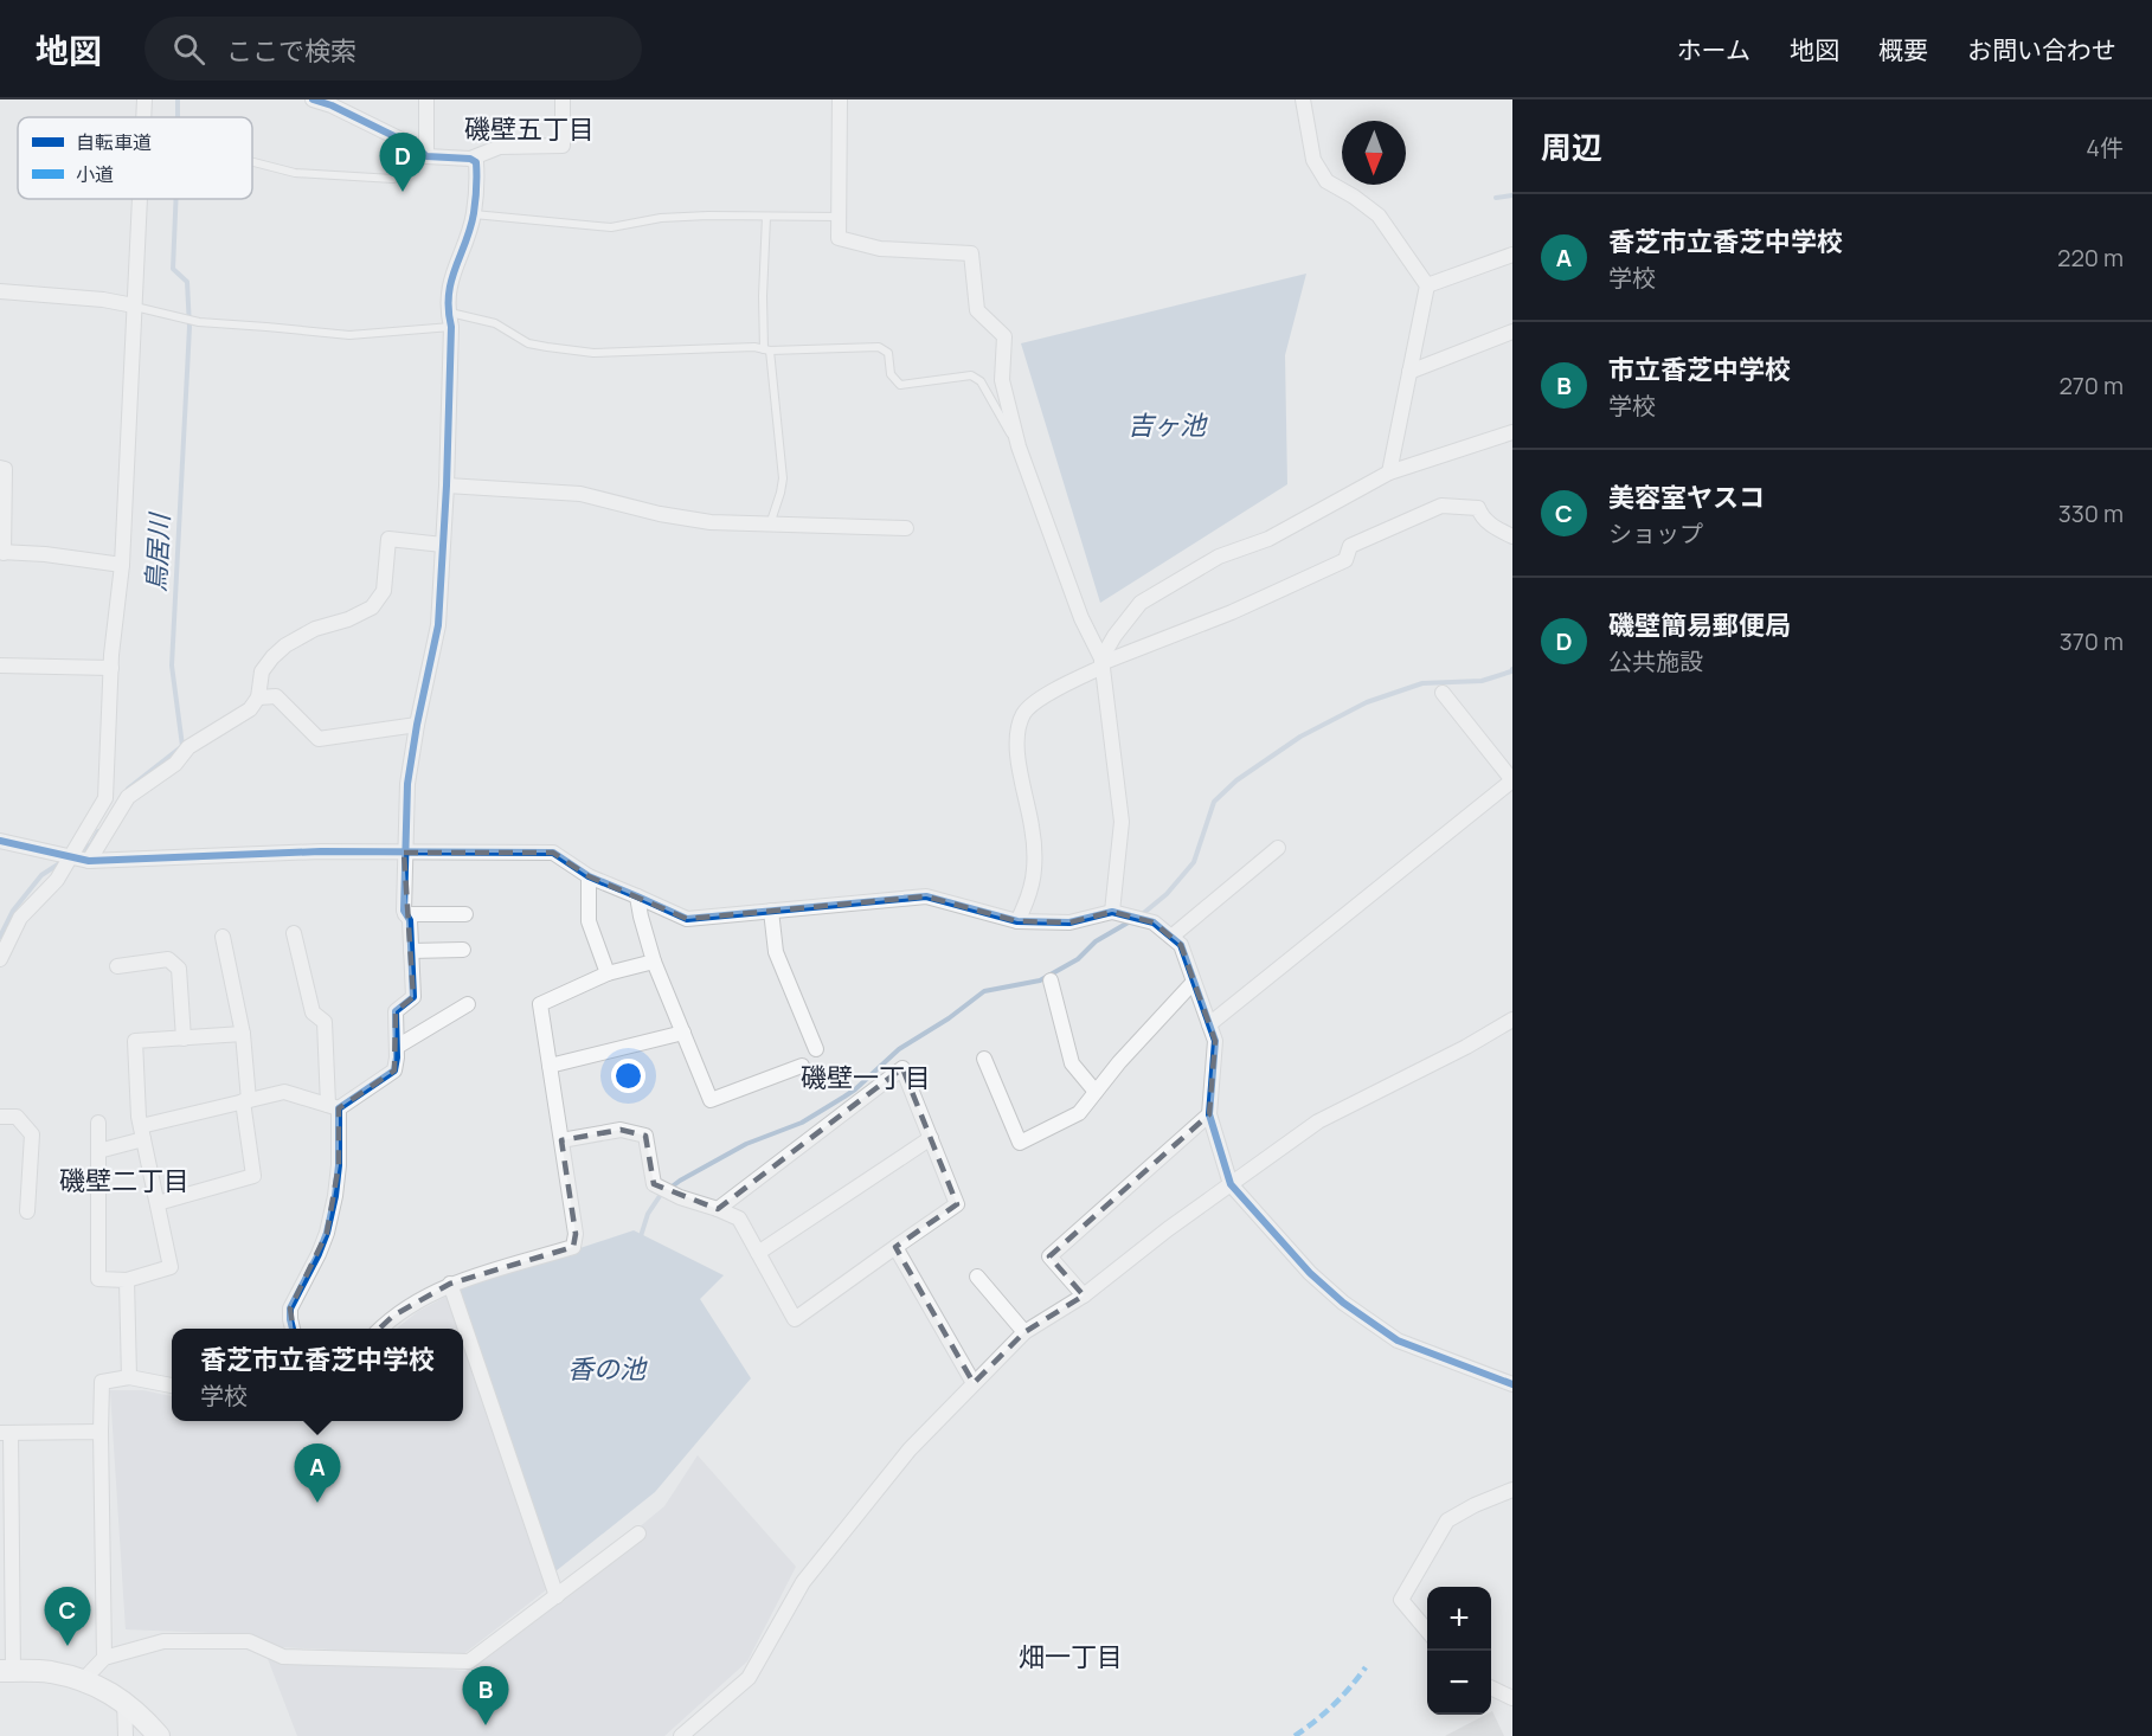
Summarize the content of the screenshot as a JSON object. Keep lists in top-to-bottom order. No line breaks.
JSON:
{"districts":["磯壁五丁目","磯壁一丁目","磯壁二丁目","畑一丁目"],"water":["吉ヶ池","鳥居川","香の池"],"legend":["自転車道","小道"],"north":"bottom","page":{"header":"地図","search":"ここで検索","nav":["ホーム","地図","概要","お問い合わせ"],"heading":["周辺","4件"],"pins":["D","A","C","B"],"list":[{"mark":"A","name":"香芝市立香芝中学校","note":"学校","value":"220 m"},{"mark":"B","name":"市立香芝中学校","note":"学校","value":"270 m"},{"mark":"C","name":"美容室ヤスコ","note":"ショップ","value":"330 m"},{"mark":"D","name":"磯壁簡易郵便局","note":"公共施設","value":"370 m"}],"popup":["香芝市立香芝中学校","学校"],"map_buttons":["+","−"]}}
